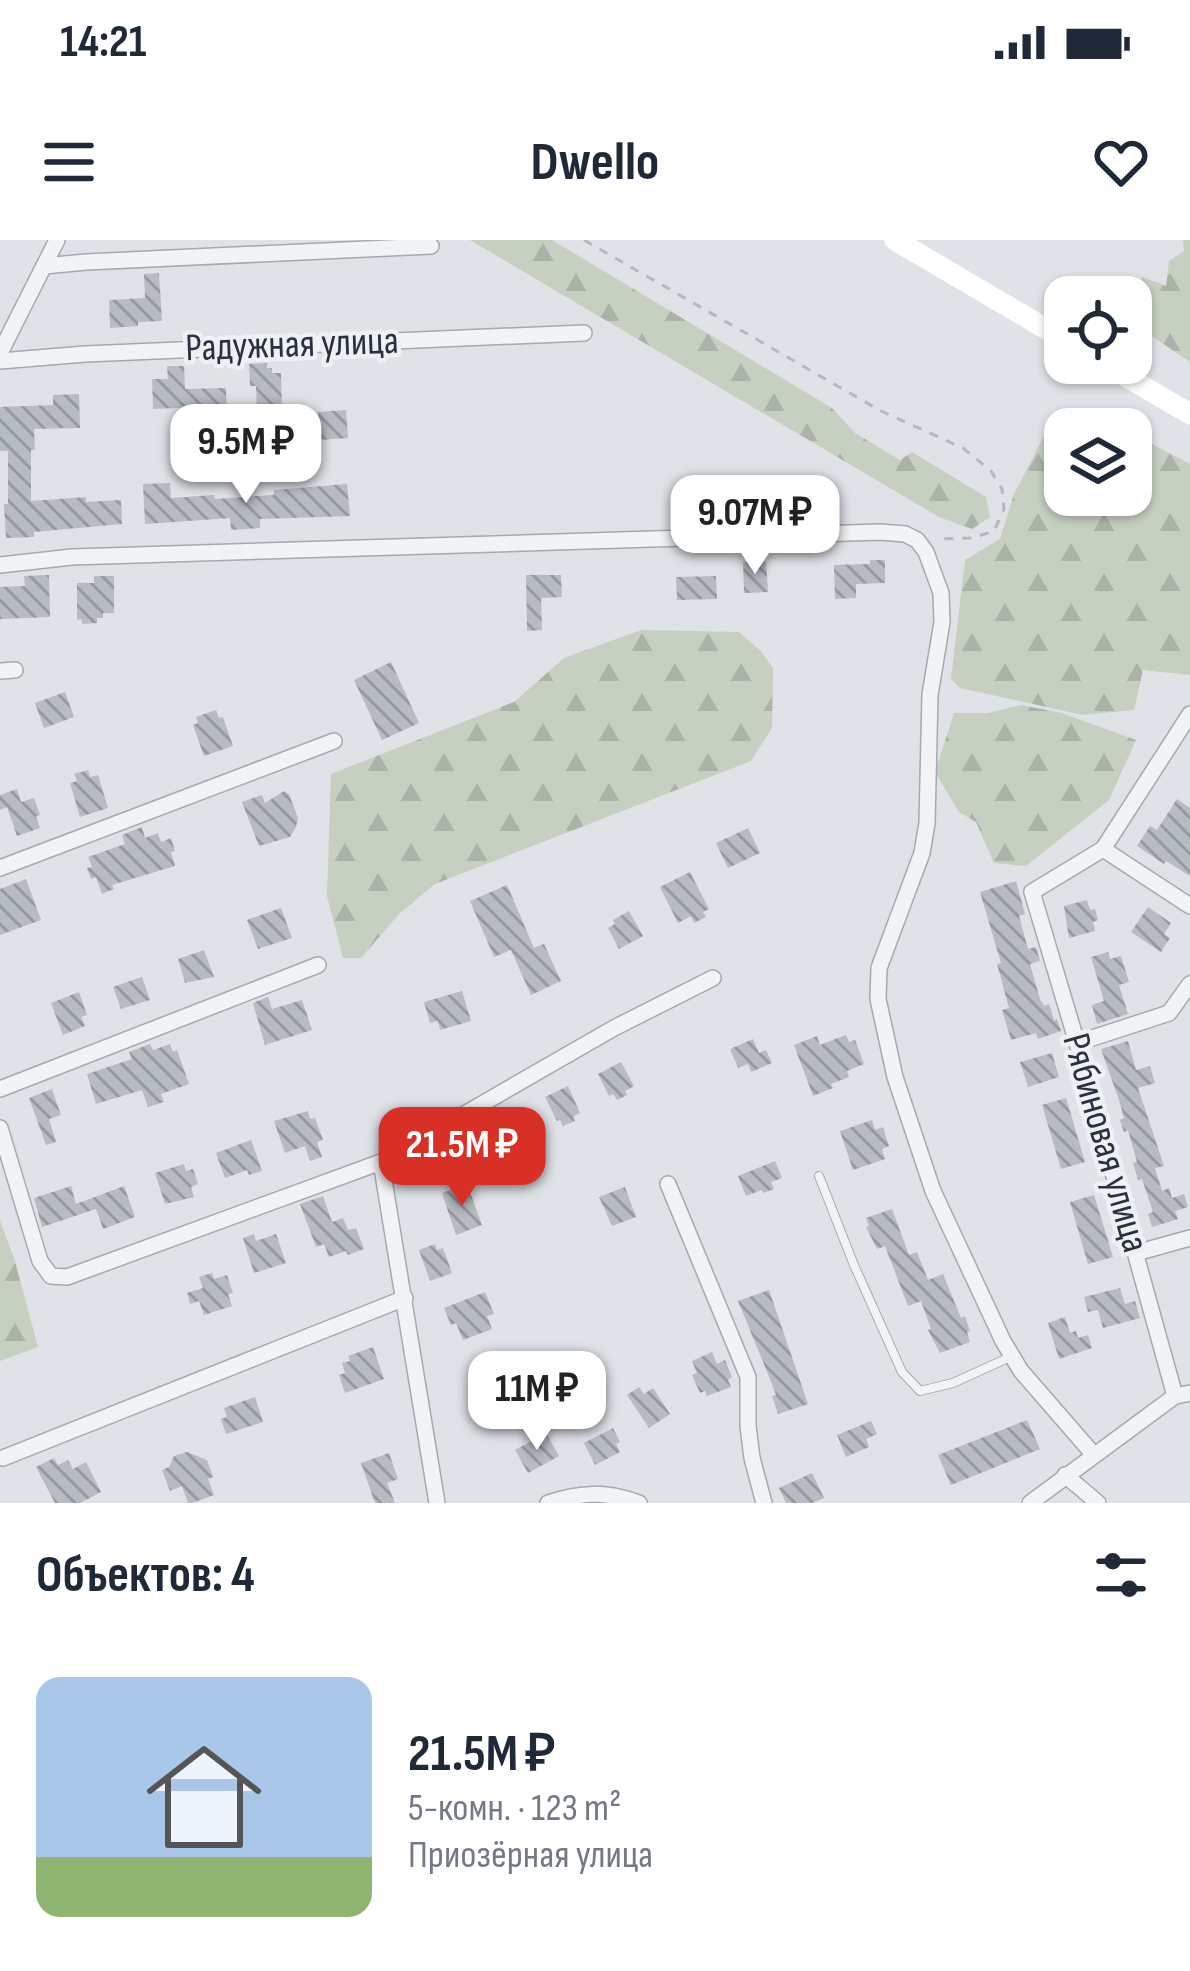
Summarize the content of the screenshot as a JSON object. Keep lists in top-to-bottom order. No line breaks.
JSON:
{"streets":{"street":["Радужная улица","Рябиновая улица"]},"page":{"status":"14:21","header":"Dwello","price":["9.5M ₽","9.07M ₽","21.5M ₽","11M ₽"],"heading":"Объектов: 4","list":[{"name":"21.5M ₽","note":"5-комн. · 123 m² · Приозёрная улица"}]}}
